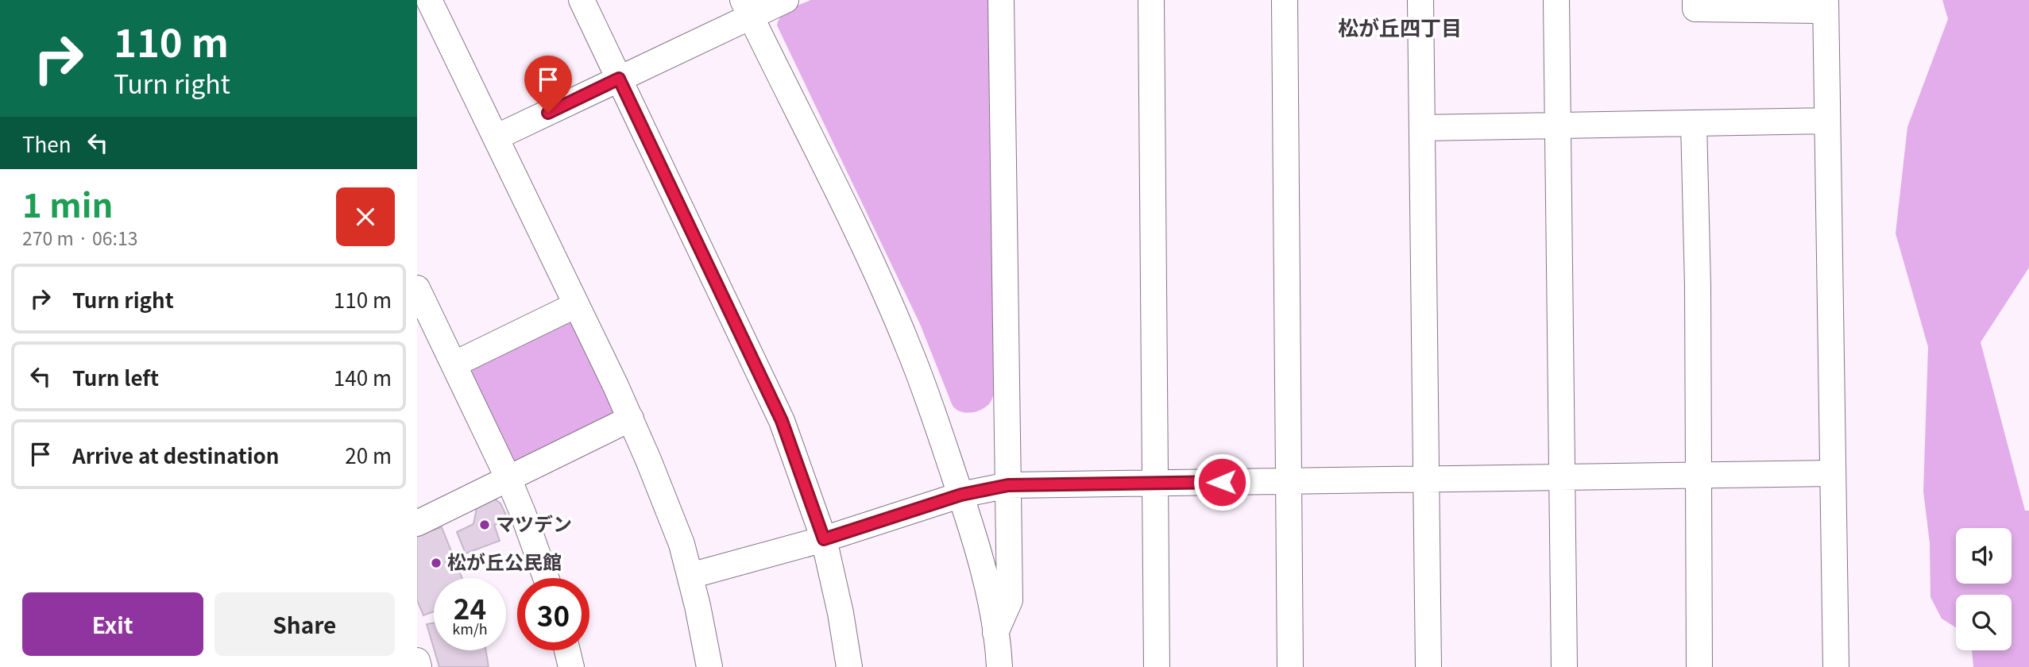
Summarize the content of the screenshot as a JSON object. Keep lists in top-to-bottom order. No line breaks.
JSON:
{"districts":["松が丘四丁目"],"places":["マツデン","松が丘公民館"],"page":{"turn":["110 m","Turn right"],"then":"Then","heading":["1 min","270 m · 06:13"],"list":[{"name":"Turn right","value":"110 m"},{"name":"Turn left","value":"140 m"},{"name":"Arrive at destination","value":"20 m"}],"speed":"24 km/h","limit":"30","buttons":["Exit","Share"]}}
